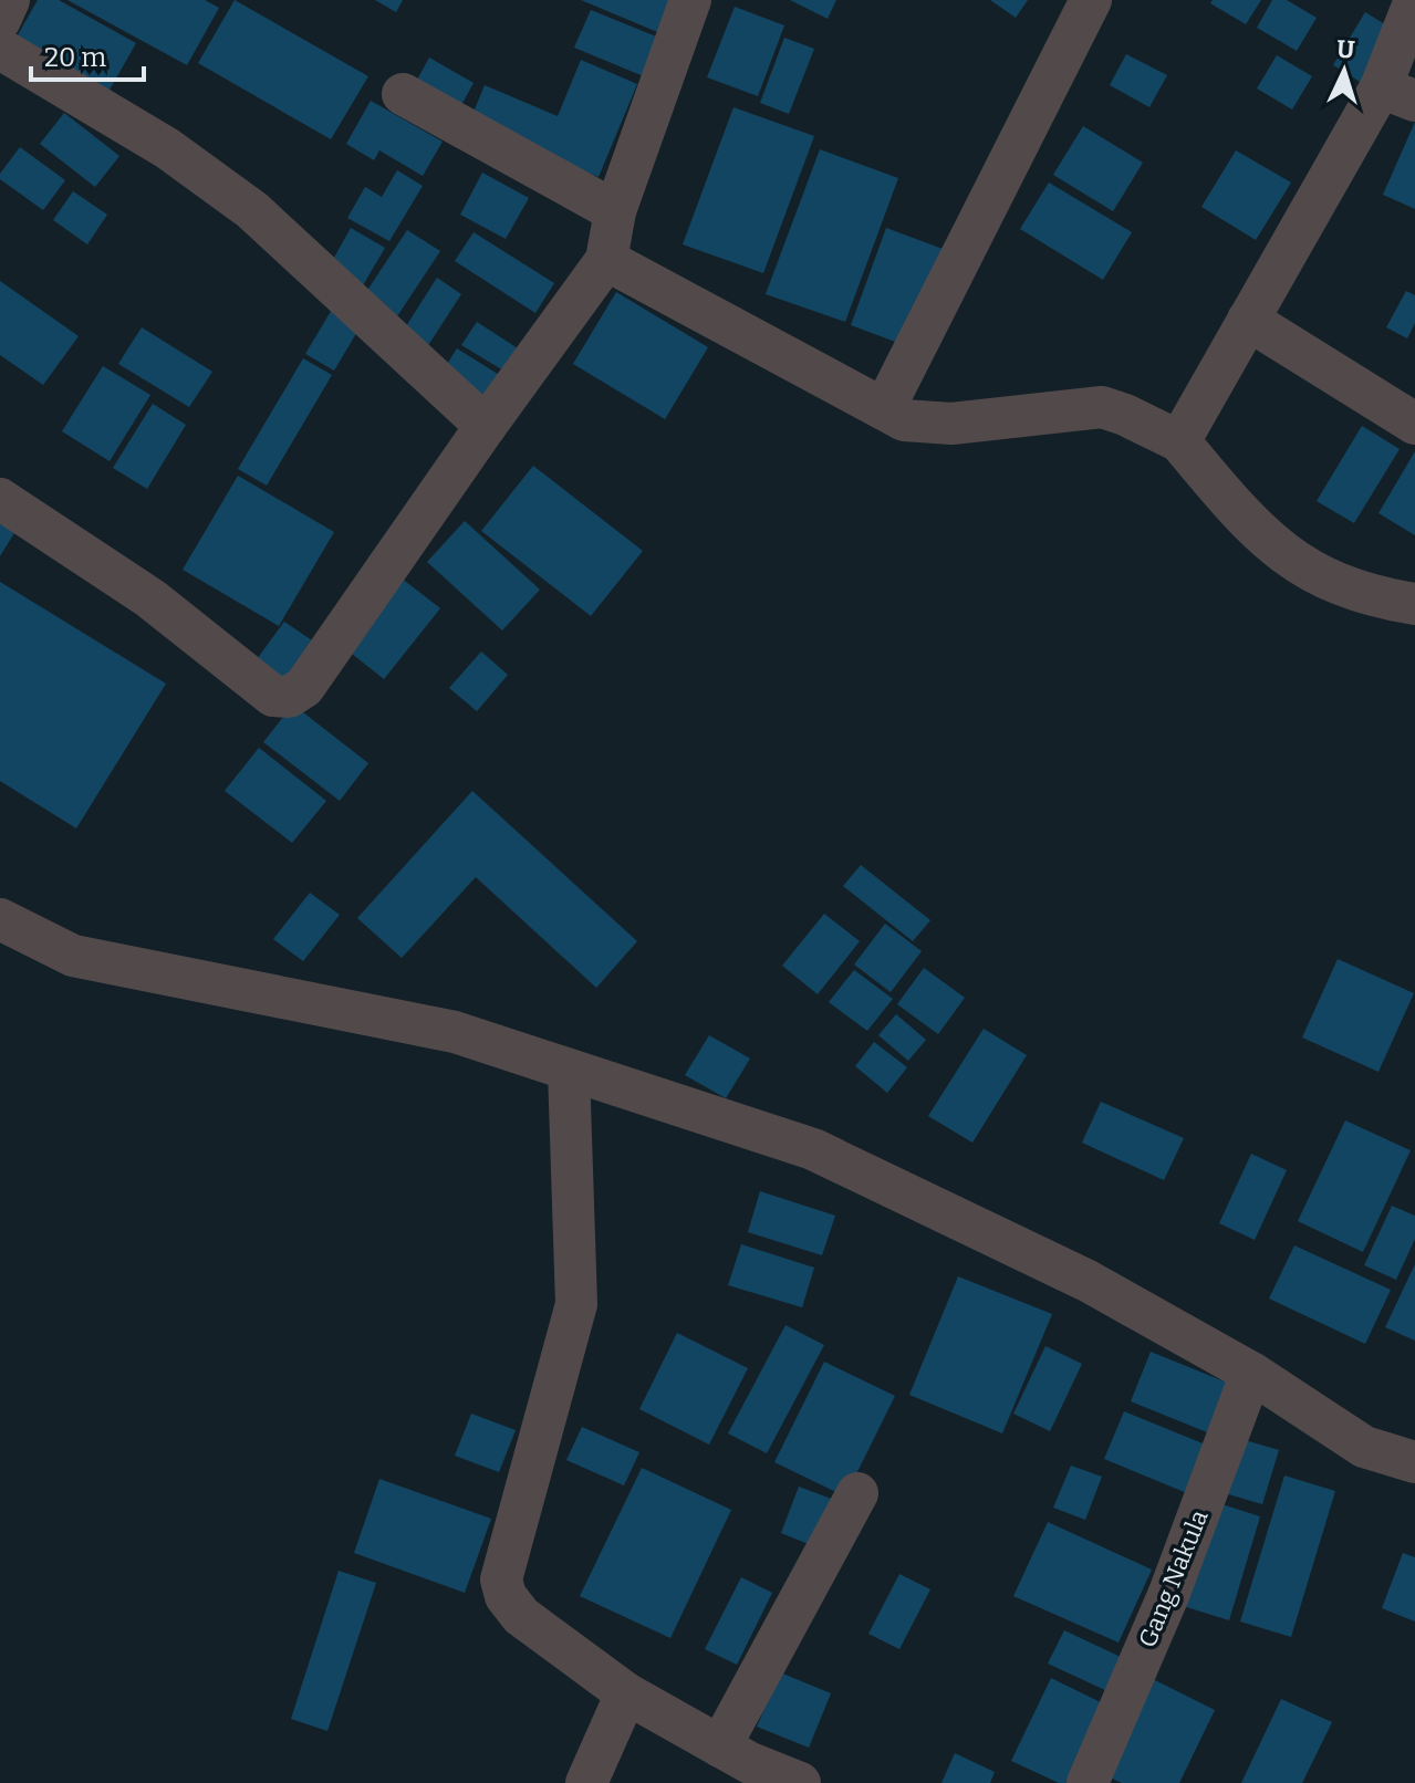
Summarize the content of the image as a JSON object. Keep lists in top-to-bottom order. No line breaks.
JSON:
{"streets":{"street":["Gang Nakula"]},"scale_bar":"20 m","north":"top"}
